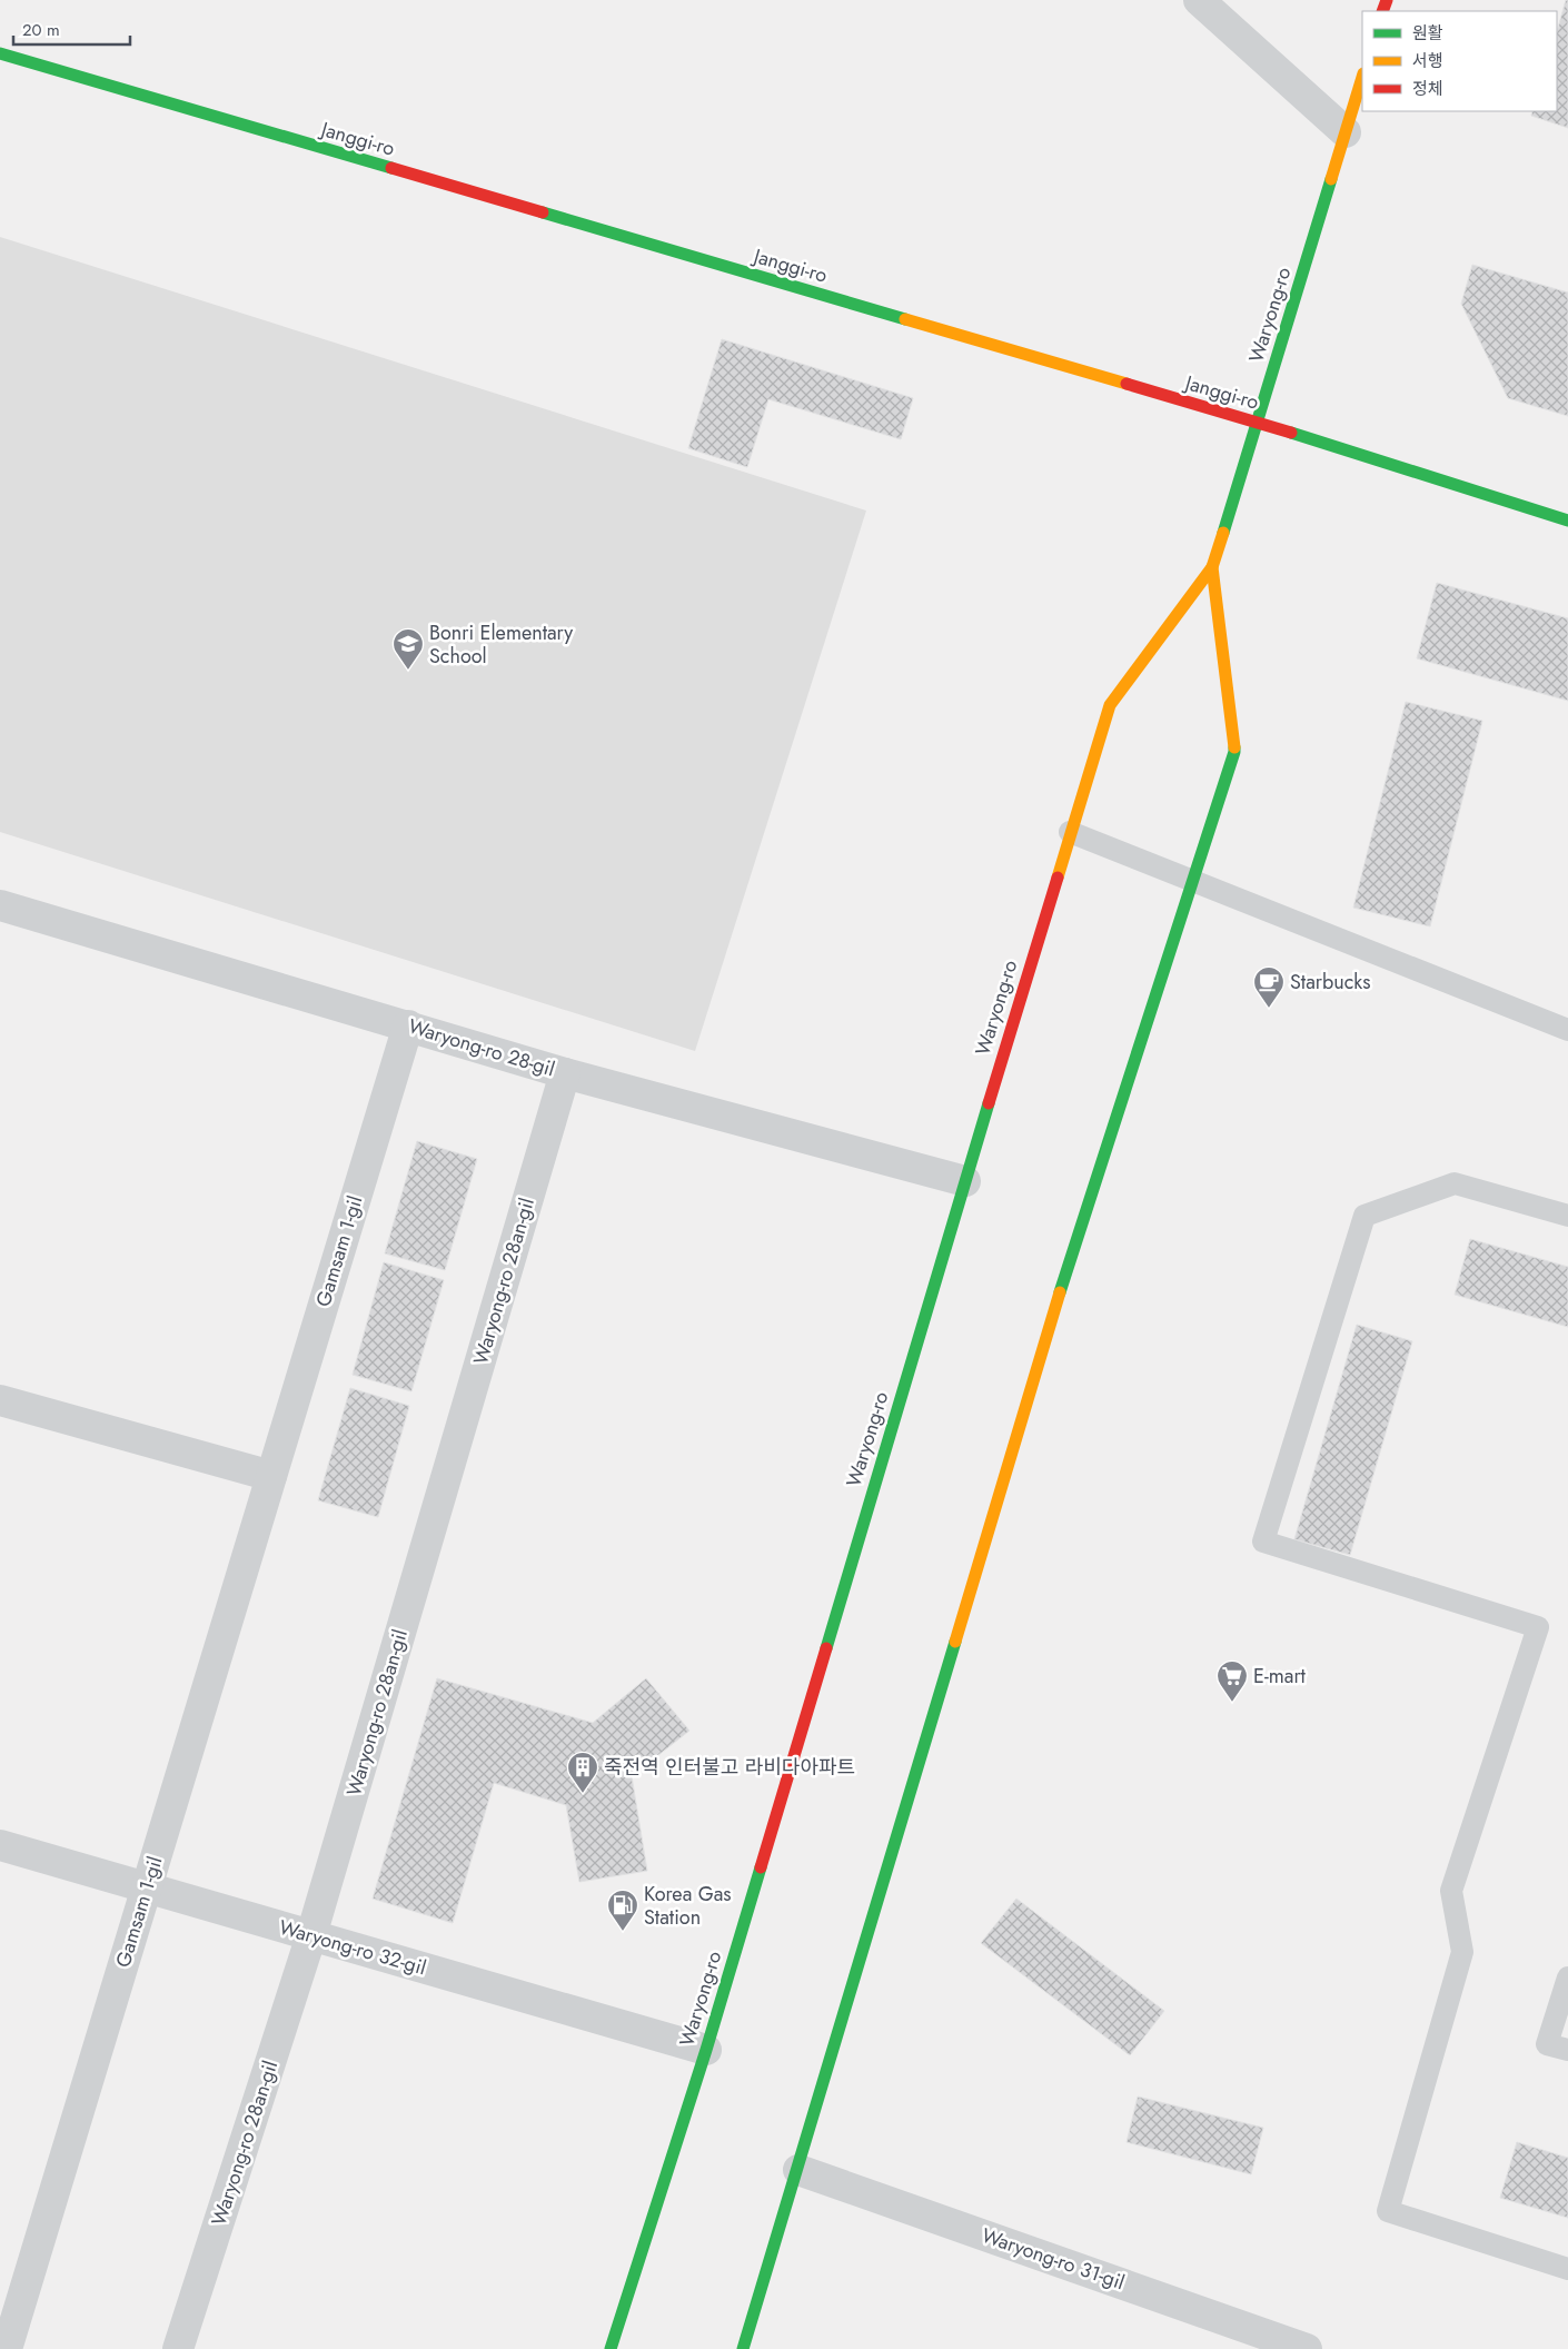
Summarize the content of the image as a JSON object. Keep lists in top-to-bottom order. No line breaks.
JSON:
{"streets":{"main road":["Janggi-ro","Waryong-ro"],"street":["Waryong-ro 28-gil","Gamsam 1-gil","Waryong-ro 28an-gil","Waryong-ro 32-gil","Waryong-ro 31-gil"]},"crossings":[["Janggi-ro","Waryong-ro"],["Waryong-ro","Waryong-ro 28-gil"],["Waryong-ro","Waryong-ro 32-gil"],["Waryong-ro","Waryong-ro 31-gil"],["Waryong-ro 28-gil","Gamsam 1-gil"],["Waryong-ro 28-gil","Waryong-ro 28an-gil"],["Gamsam 1-gil","Waryong-ro 32-gil"],["Waryong-ro 28an-gil","Waryong-ro 32-gil"]],"places":{"school or university":["Bonri Elementary School"],"cafe":["Starbucks"],"supermarket":["E-mart"],"building":["죽전역 인터불고 라비다아파트"],"fuel station":["Korea Gas Station"]},"legend":["원활","서행","정체"],"scale_bar":"20 m"}
